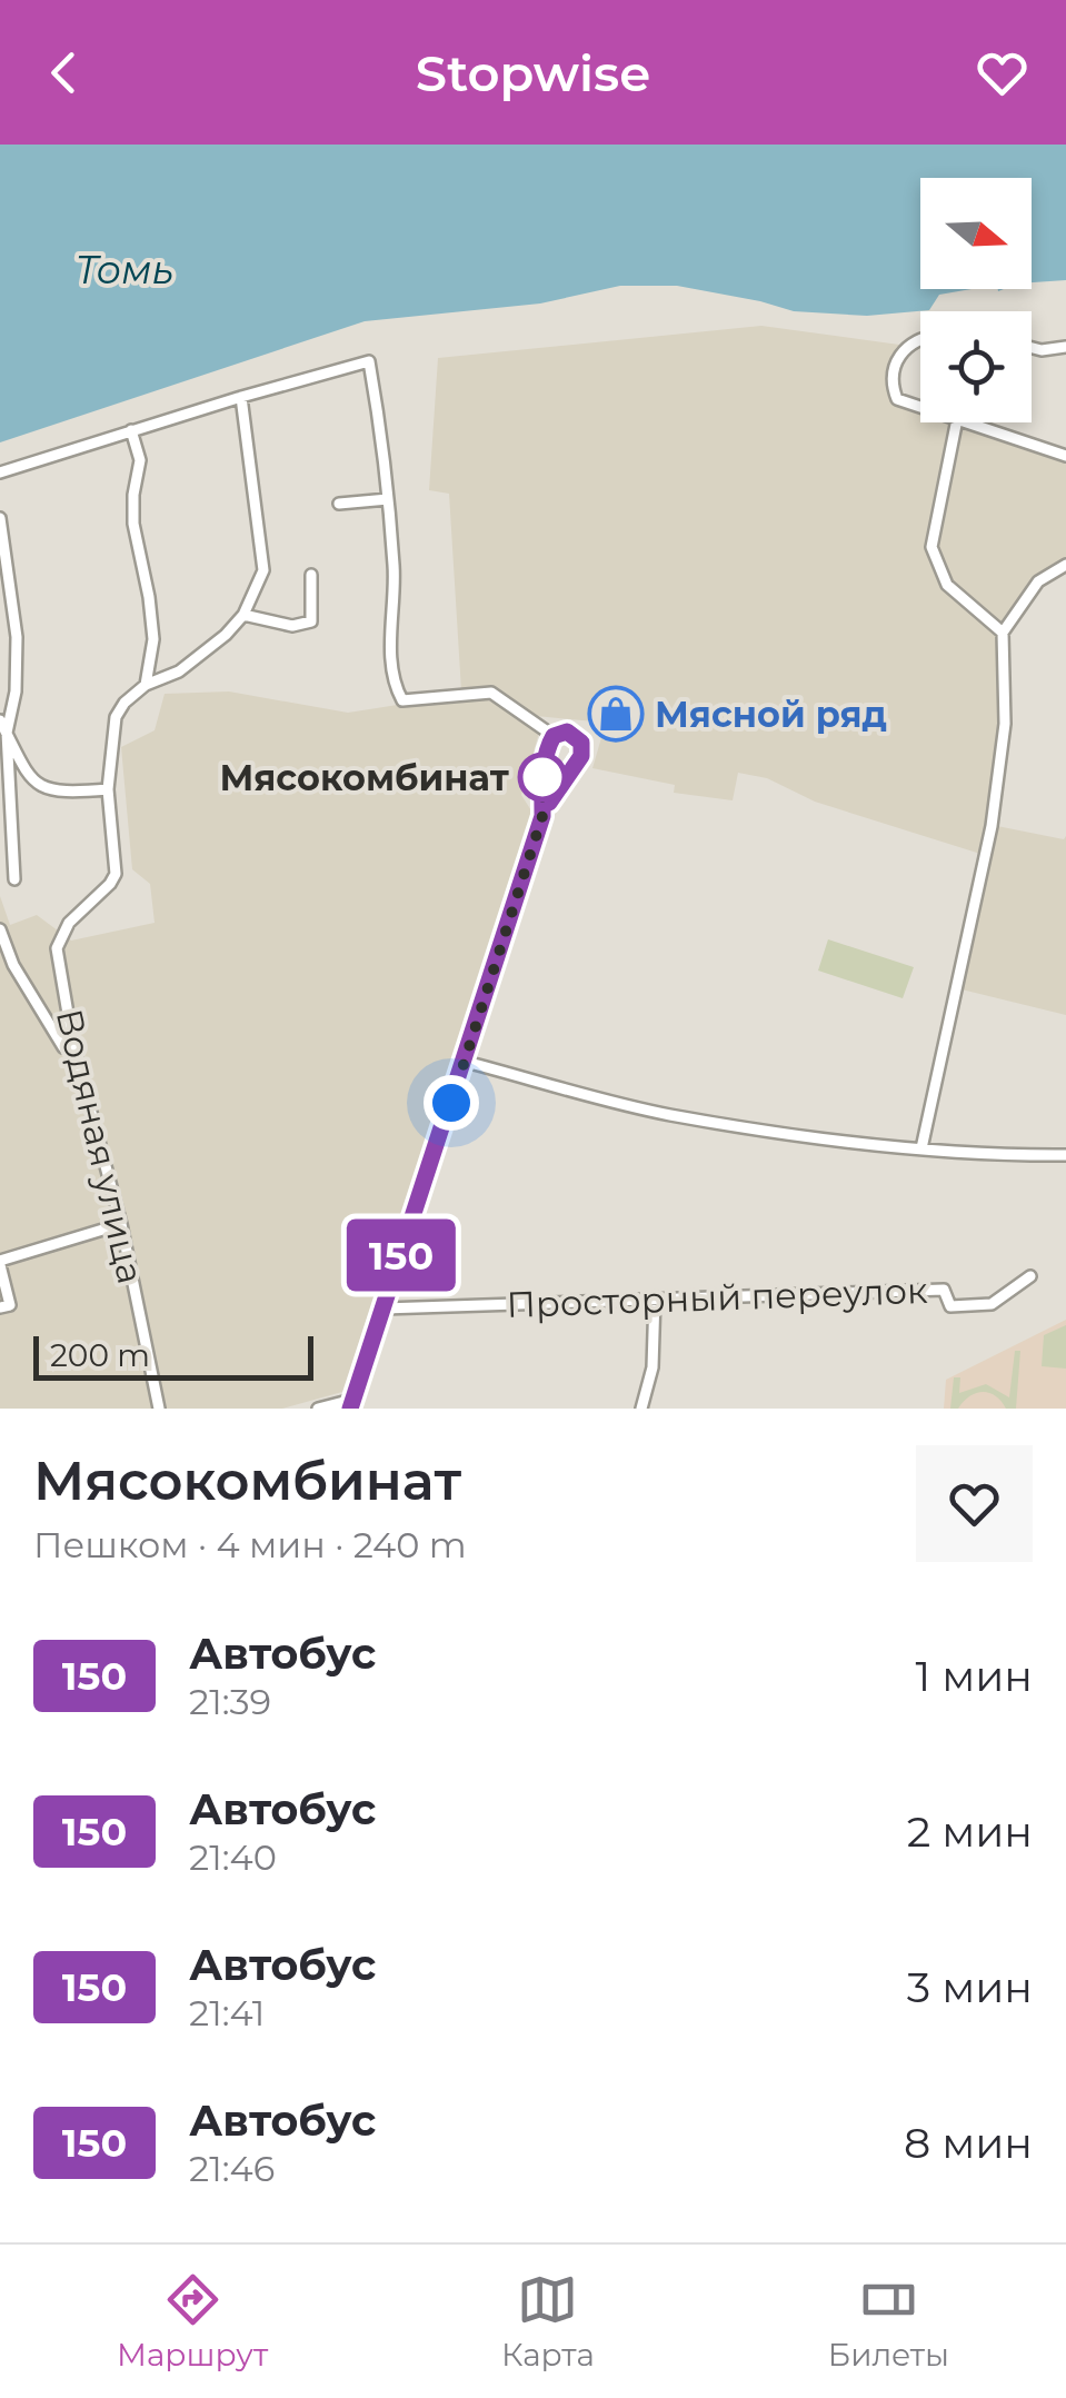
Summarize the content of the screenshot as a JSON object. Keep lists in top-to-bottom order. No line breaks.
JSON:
{"streets":{"street":["Водяная улица","Просторный переулок"]},"water":["Томь"],"places":{"shop":["Мясной ряд"],"other":["Мясокомбинат"]},"lines":["bus line 150"],"scale_bar":"200 m","north":"right","page":{"header":"Stopwise","on_map":"150","scale":"200 m","heading":["Мясокомбинат","Пешком · 4 мин · 240 m"],"list":[{"mark":"150","name":"Автобус","note":"21:39","value":"1 мин"},{"mark":"150","name":"Автобус","note":"21:40","value":"2 мин"},{"mark":"150","name":"Автобус","note":"21:41","value":"3 мин"},{"mark":"150","name":"Автобус","note":"21:46","value":"8 мин"}],"tabs":["Маршрут","Карта","Билеты"]}}
